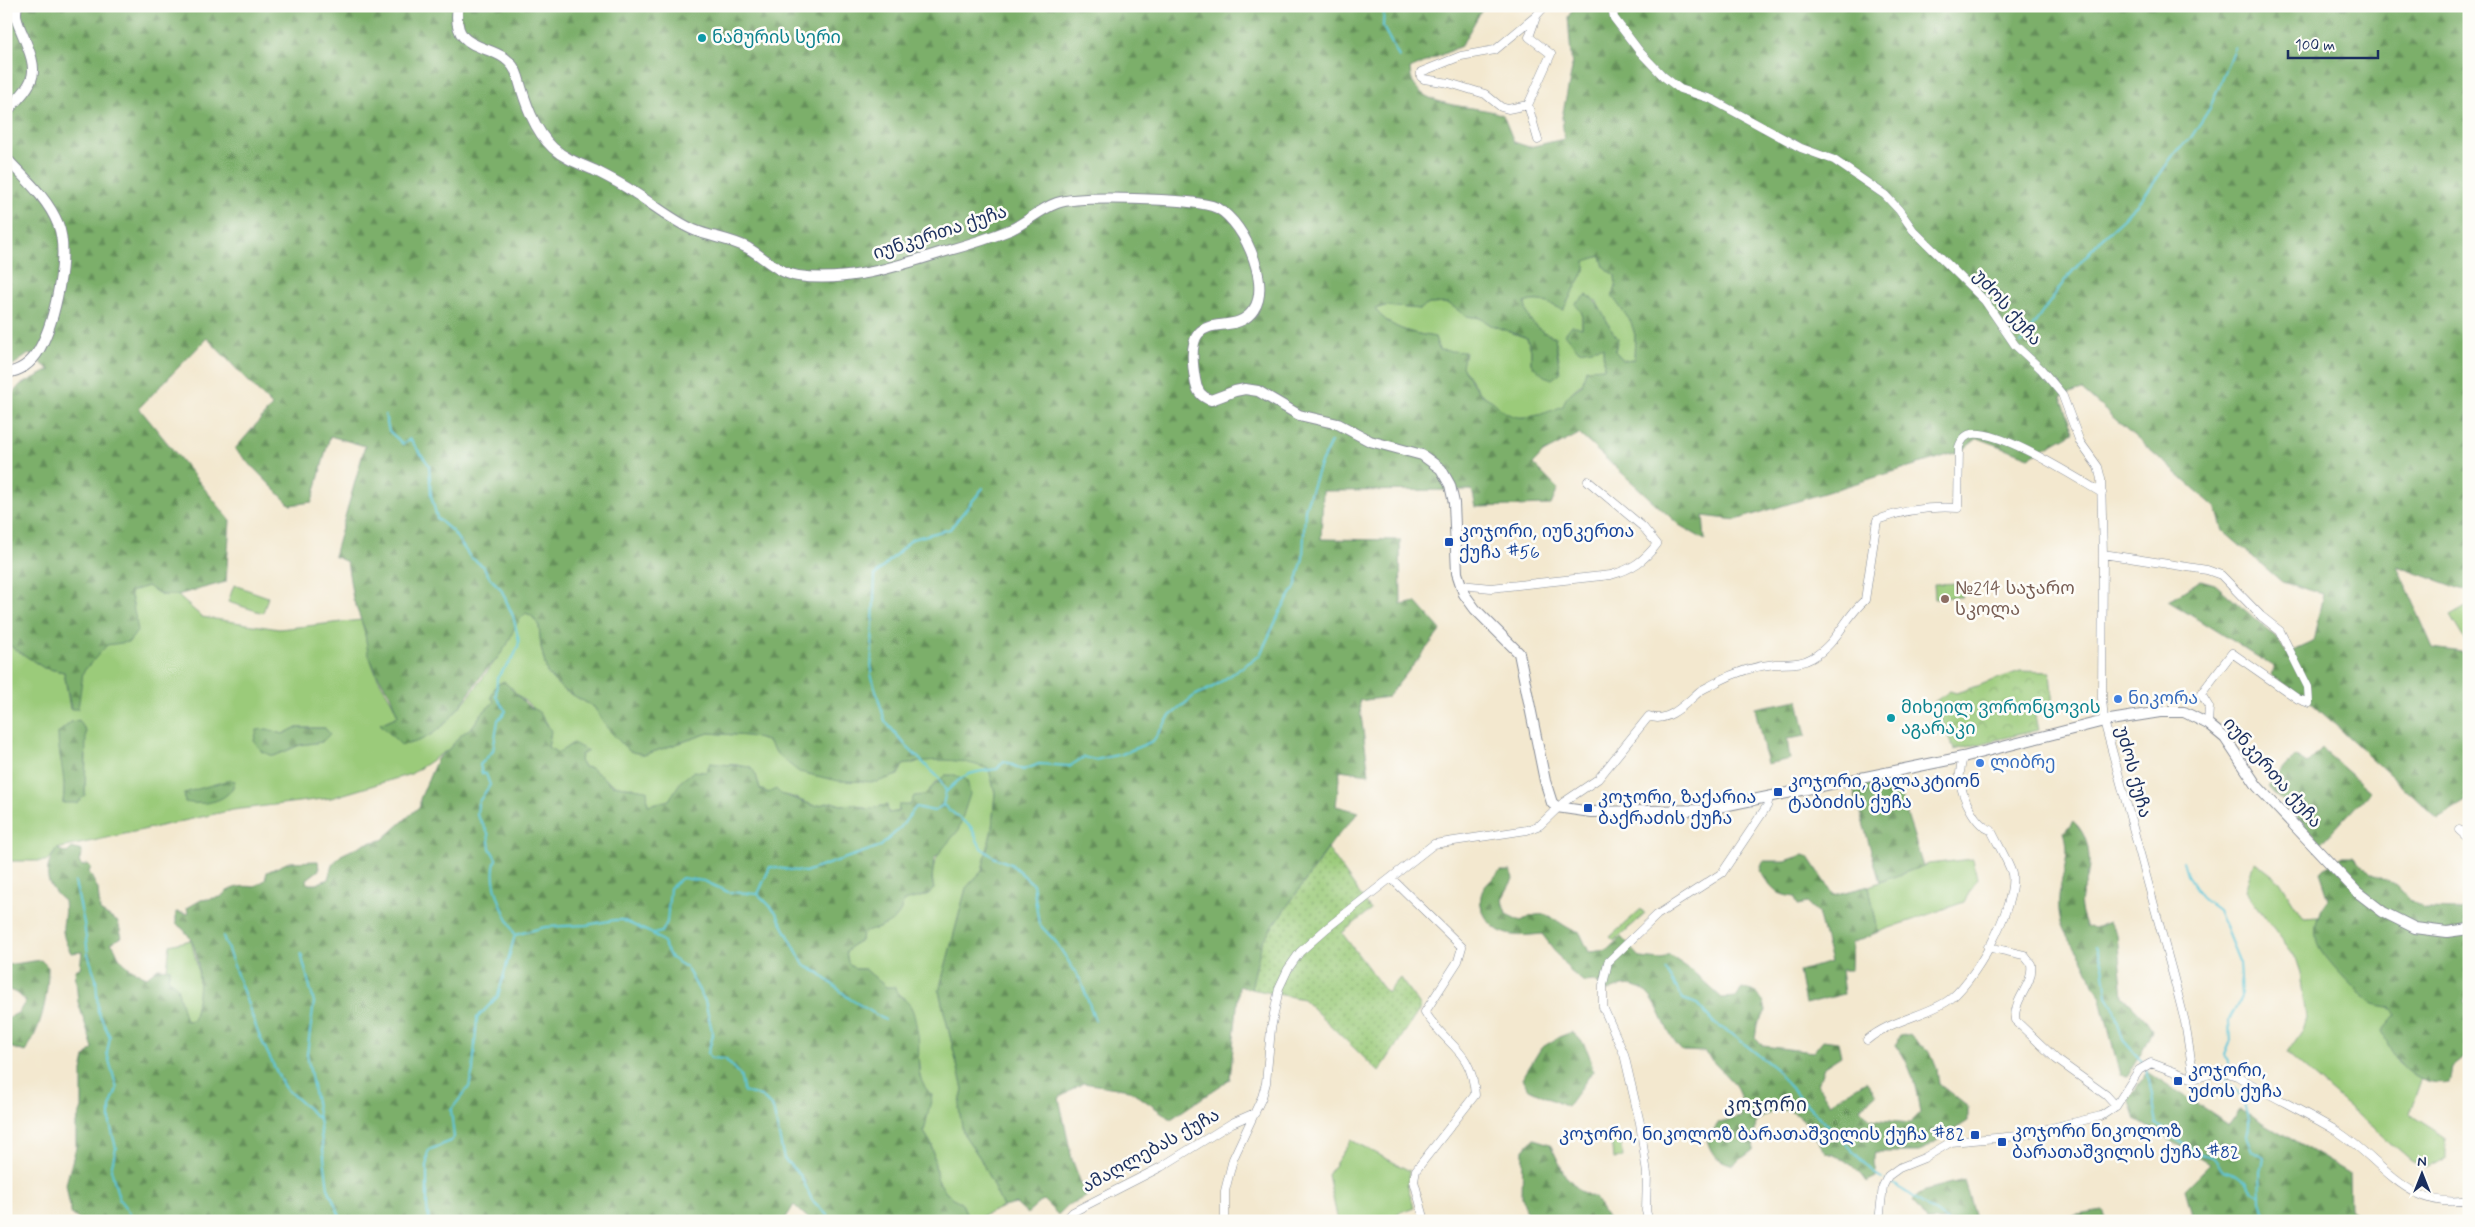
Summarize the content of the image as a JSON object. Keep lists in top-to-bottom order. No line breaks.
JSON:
{"streets":{"main road":["იუნკერთა ქუჩა"],"street":["უძოს ქუჩა","ამაღლებას ქუჩა"]},"crossings":[["იუნკერთა ქუჩა","უძოს ქუჩა"]],"districts":["კოჯორი"],"places":{"other":["ნამურის სერი","№214 საჯარო სკოლა","ნიკორა","მიხეილ ვორონცოვის აგარაკი","ლიბრე"],"transit":["კოჯორი, იუნკერთა ქუჩა #56","კოჯორი, გალაკტიონ ტაბიძის ქუჩა","კოჯორი, ზაქარია ბაქრაძის ქუჩა","კოჯორი, უძოს ქუჩა","კოჯორი, ნიკოლოზ ბარათაშვილის ქუჩა #82","კოჯორი ნიკოლოზ ბარათაშვილის ქუჩა #82"]},"scale_bar":"100 m","north":"top"}
